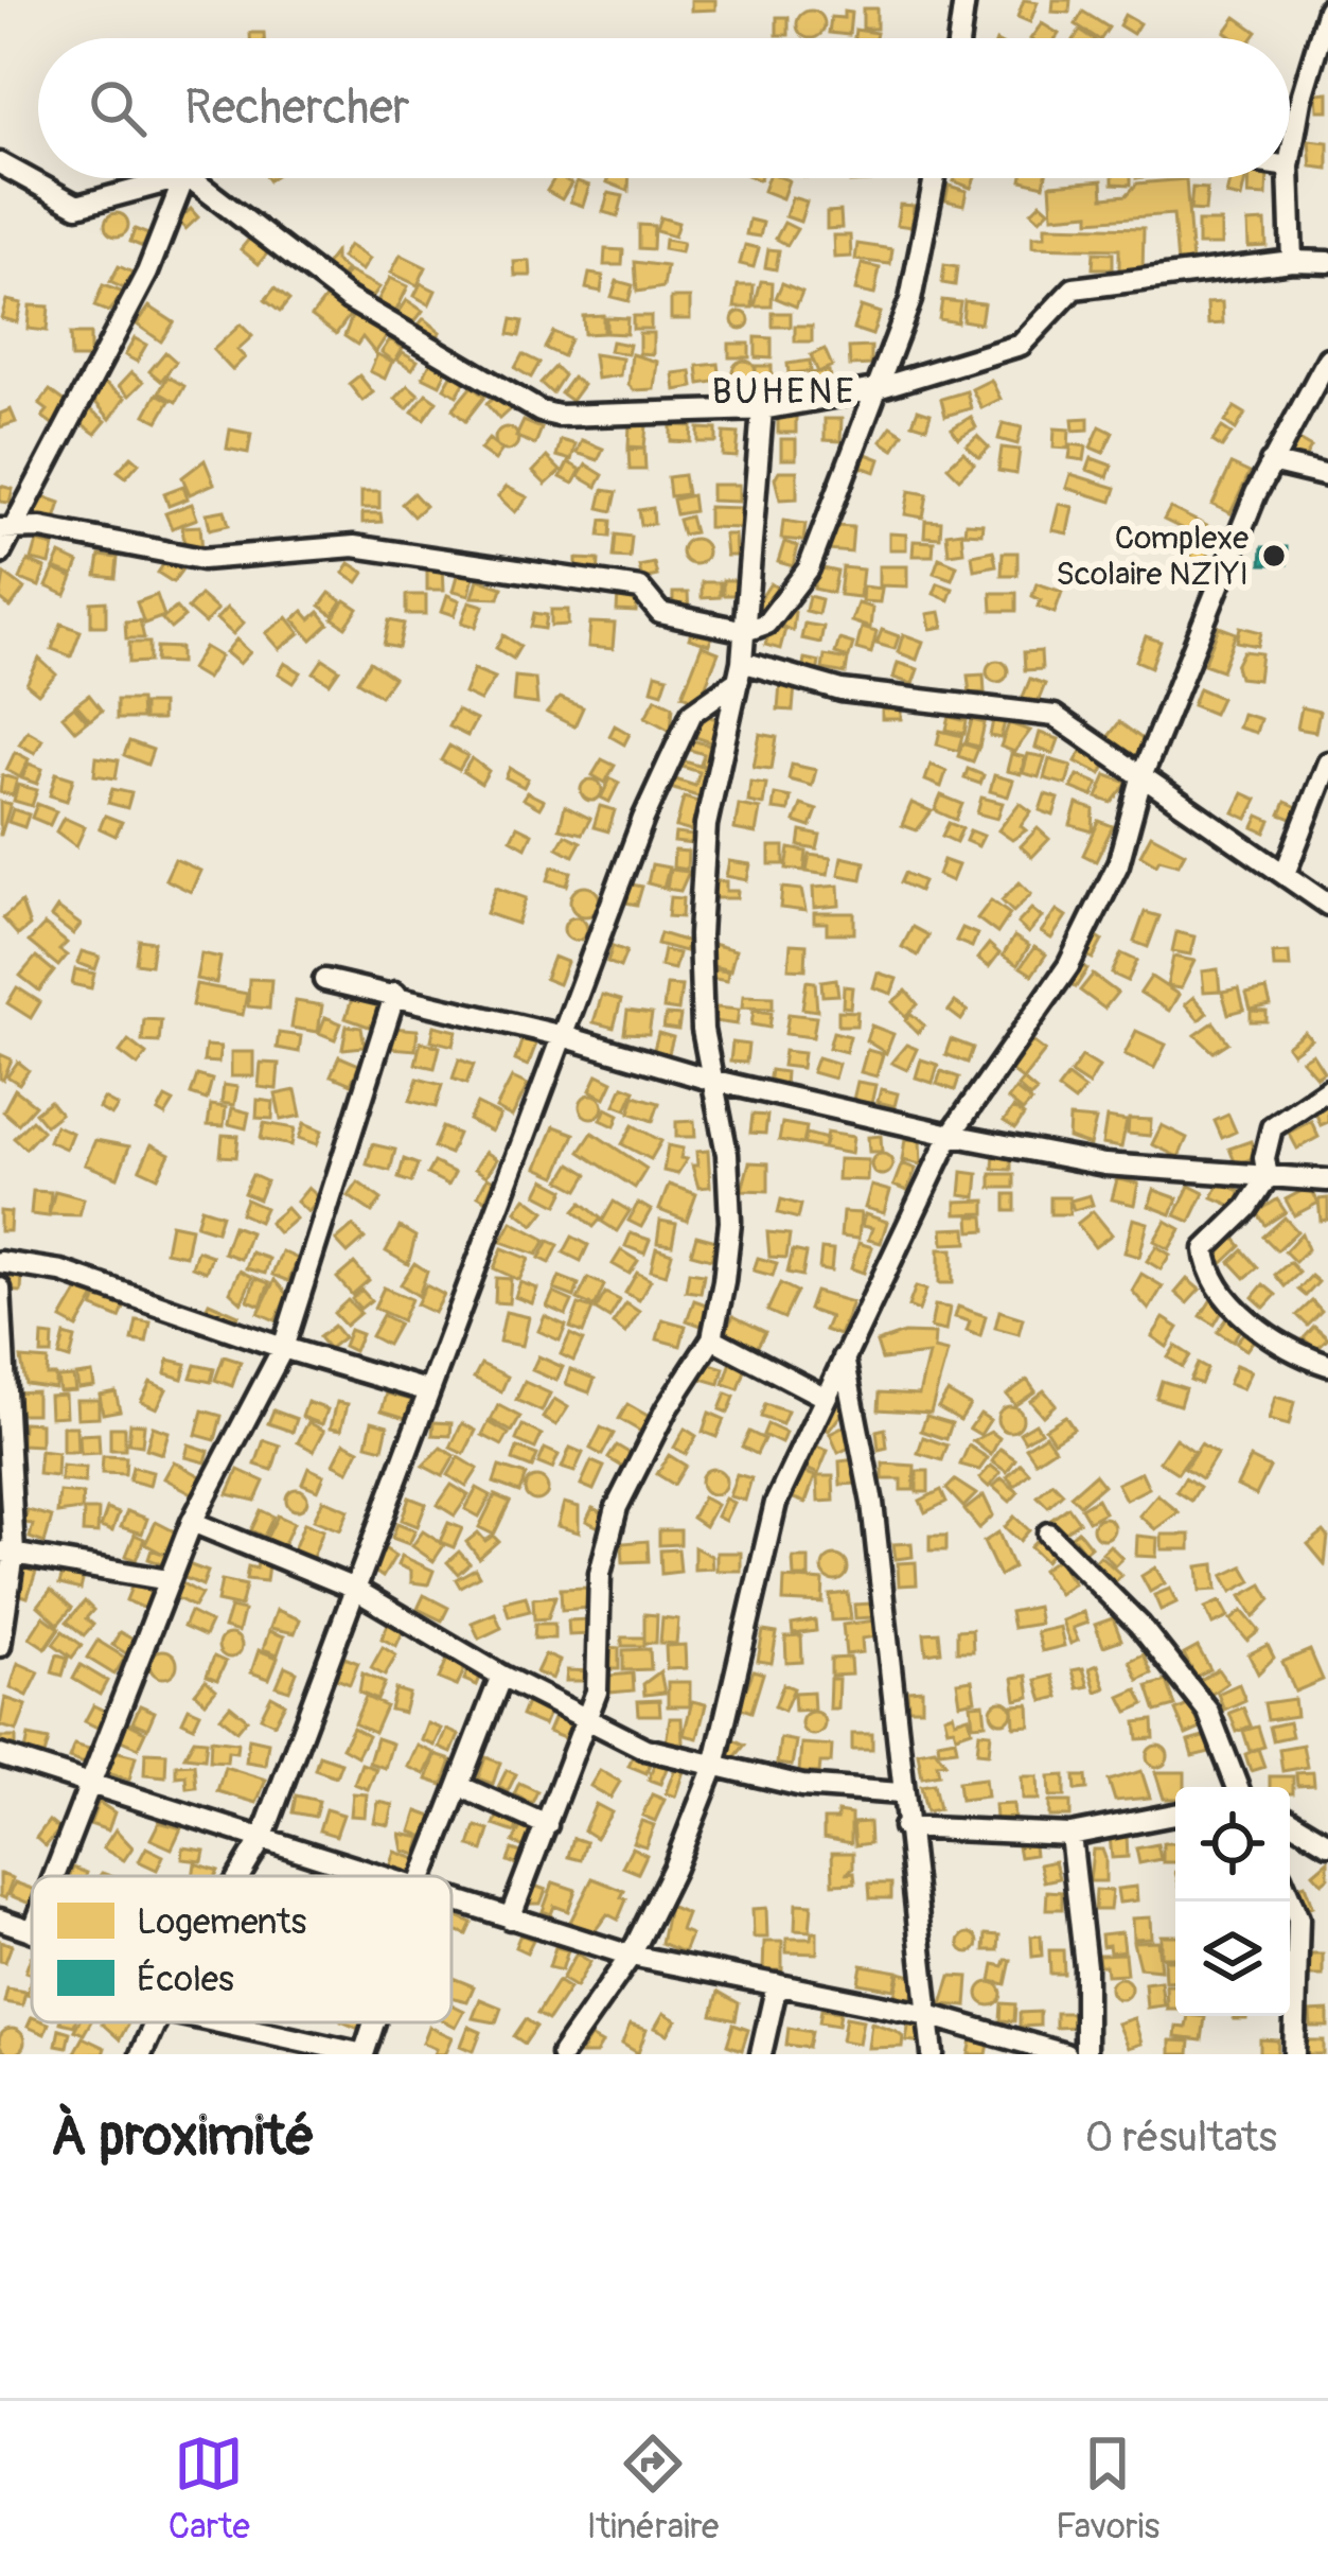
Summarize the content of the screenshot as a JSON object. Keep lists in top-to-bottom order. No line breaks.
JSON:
{"districts":["BUHENE"],"places":["Complexe Scolaire NZIYI"],"legend":["Logements","Écoles"],"page":{"search":"Rechercher","heading":["À proximité","0 résultats"],"nav":["Carte","Itinéraire","Favoris"]}}
